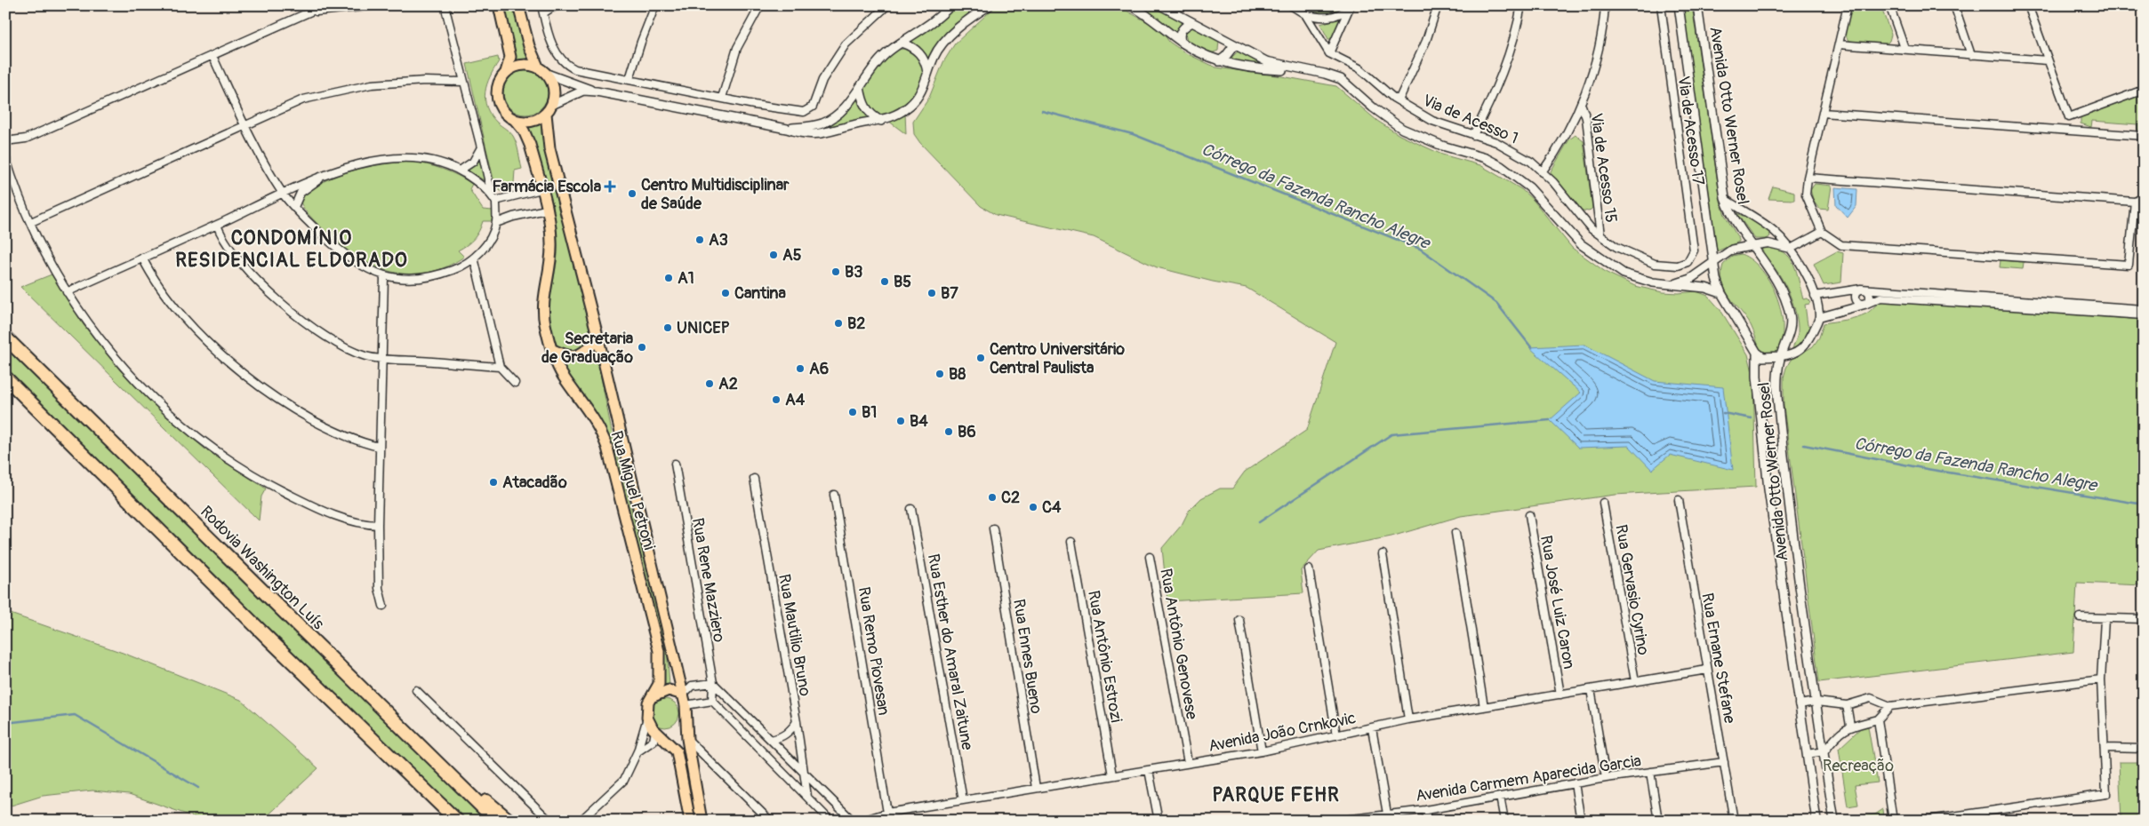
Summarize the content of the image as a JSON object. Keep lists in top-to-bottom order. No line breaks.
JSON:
{"streets":{"highway":["Rodovia Washington Luís"],"main road":["Rua Miguel Petroni"],"street":["Avenida Otto Werner Rosel","Via de Acesso 1","Via de Acesso 17","Via de Acesso 15","Rua Rene Mazziero","Rua Gervasio Cyrino","Rua José Luiz Caron","Rua Mautilio Bruno","Rua Antônio Genovese","Rua Remo Piovesan","Rua Esther do Amaral Zaitune","Rua Ennes Bueno","Rua Antônio Estrozi","Rua Ernane Stefane","Avenida João Crnkovic","Avenida Carmem Aparecida Garcia"]},"crossings":[["Via de Acesso 1","Via de Acesso 17"],["Via de Acesso 1","Via de Acesso 15"],["Rua Gervasio Cyrino","Avenida João Crnkovic"],["Rua José Luiz Caron","Avenida João Crnkovic"],["Rua Antônio Genovese","Avenida João Crnkovic"],["Rua Remo Piovesan","Avenida João Crnkovic"],["Rua Esther do Amaral Zaitune","Avenida João Crnkovic"],["Rua Ennes Bueno","Avenida João Crnkovic"],["Rua Antônio Estrozi","Avenida João Crnkovic"],["Rua Ernane Stefane","Avenida João Crnkovic"],["Rua Ernane Stefane","Avenida Carmem Aparecida Garcia"]],"districts":["CONDOMÍNIO RESIDENCIAL ELDORADO","PARQUE FEHR"],"water":["Córrego da Fazenda Rancho Alegre"],"parks":["Recreação"],"places":{"health":["Farmácia Escola"],"other":["Centro Multidisciplinar de Saúde","A3","A5","B3","A1","B5","Cantina","B7","B2","UNICEP","Secretaria de Graduação","Centro Universitário Central Paulista","A6","B8","A2","A4","B1","B4","B6","Atacadão","C2","C4"]}}
